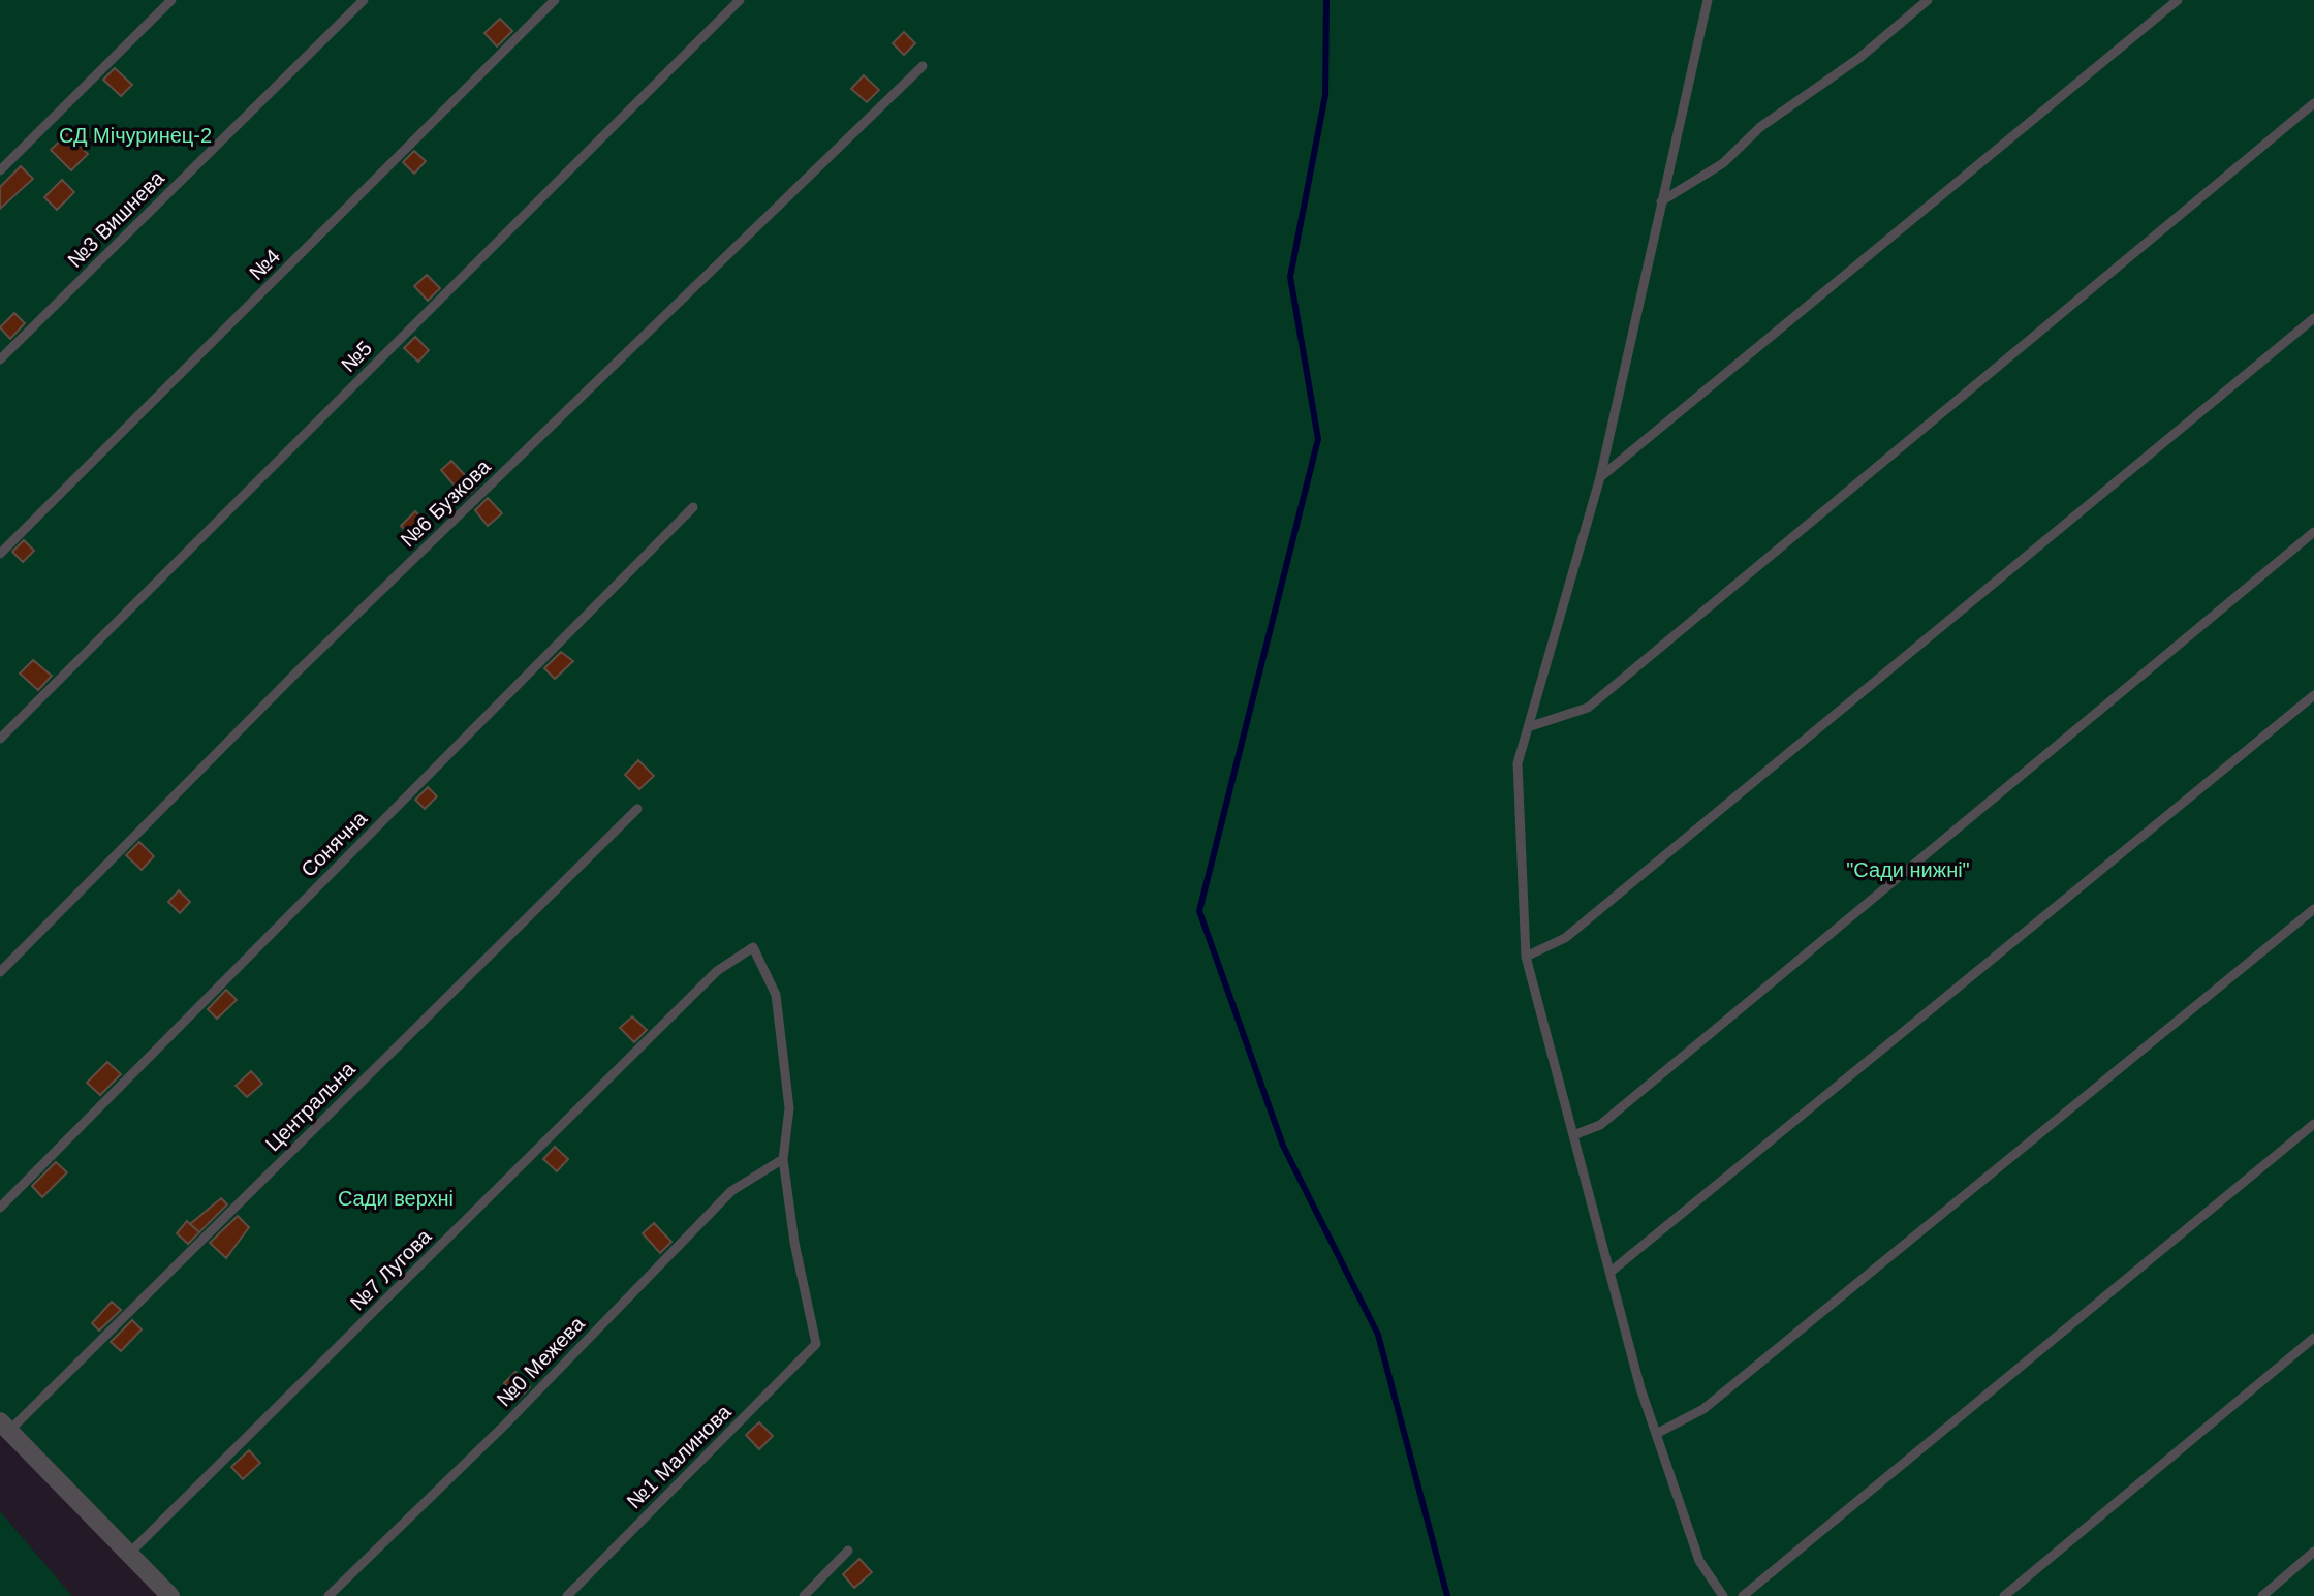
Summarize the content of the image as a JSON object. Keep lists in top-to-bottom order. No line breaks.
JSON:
{"streets":{"lane":["№3 Вишнева","№4","№5","№6 Бузкова","Сонячна","Центральна","№7 Лугова","№0 Межева","№1 Малинова"]},"crossings":[["№7 Лугова","№0 Межева"],["№7 Лугова","№1 Малинова"],["№0 Межева","№1 Малинова"]],"parks":["СД Мічуринец-2","\"Сади нижні\"","Сади верхні"]}
